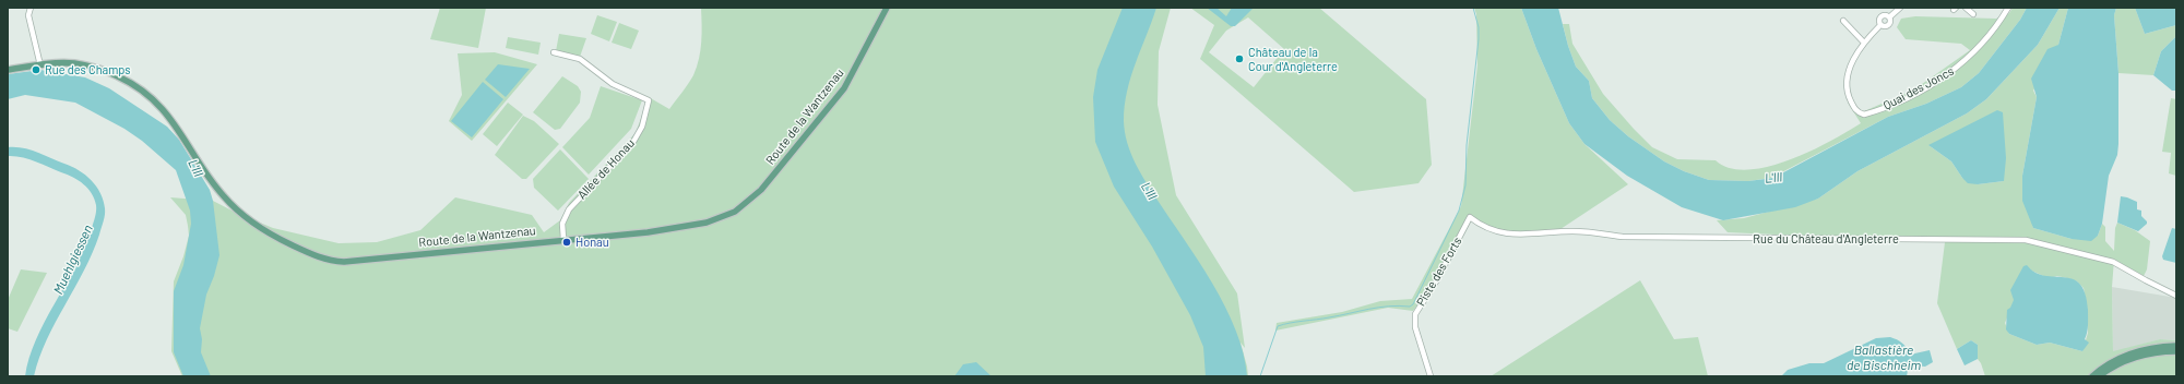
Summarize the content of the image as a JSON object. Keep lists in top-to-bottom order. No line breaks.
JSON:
{"streets":{"main road":["Route de la Wantzenau"],"street":["Quai des Joncs","Allée de Honau","Rue du Château d'Angleterre","Piste des Forts"]},"crossings":[["Route de la Wantzenau","Allée de Honau"],["Rue du Château d'Angleterre","Piste des Forts"]],"water":["L'Ill","Muehlgiessen","Ballastière de Bischheim"],"places":["Château de la Cour d'Angleterre","Rue des Champs","Honau"]}
